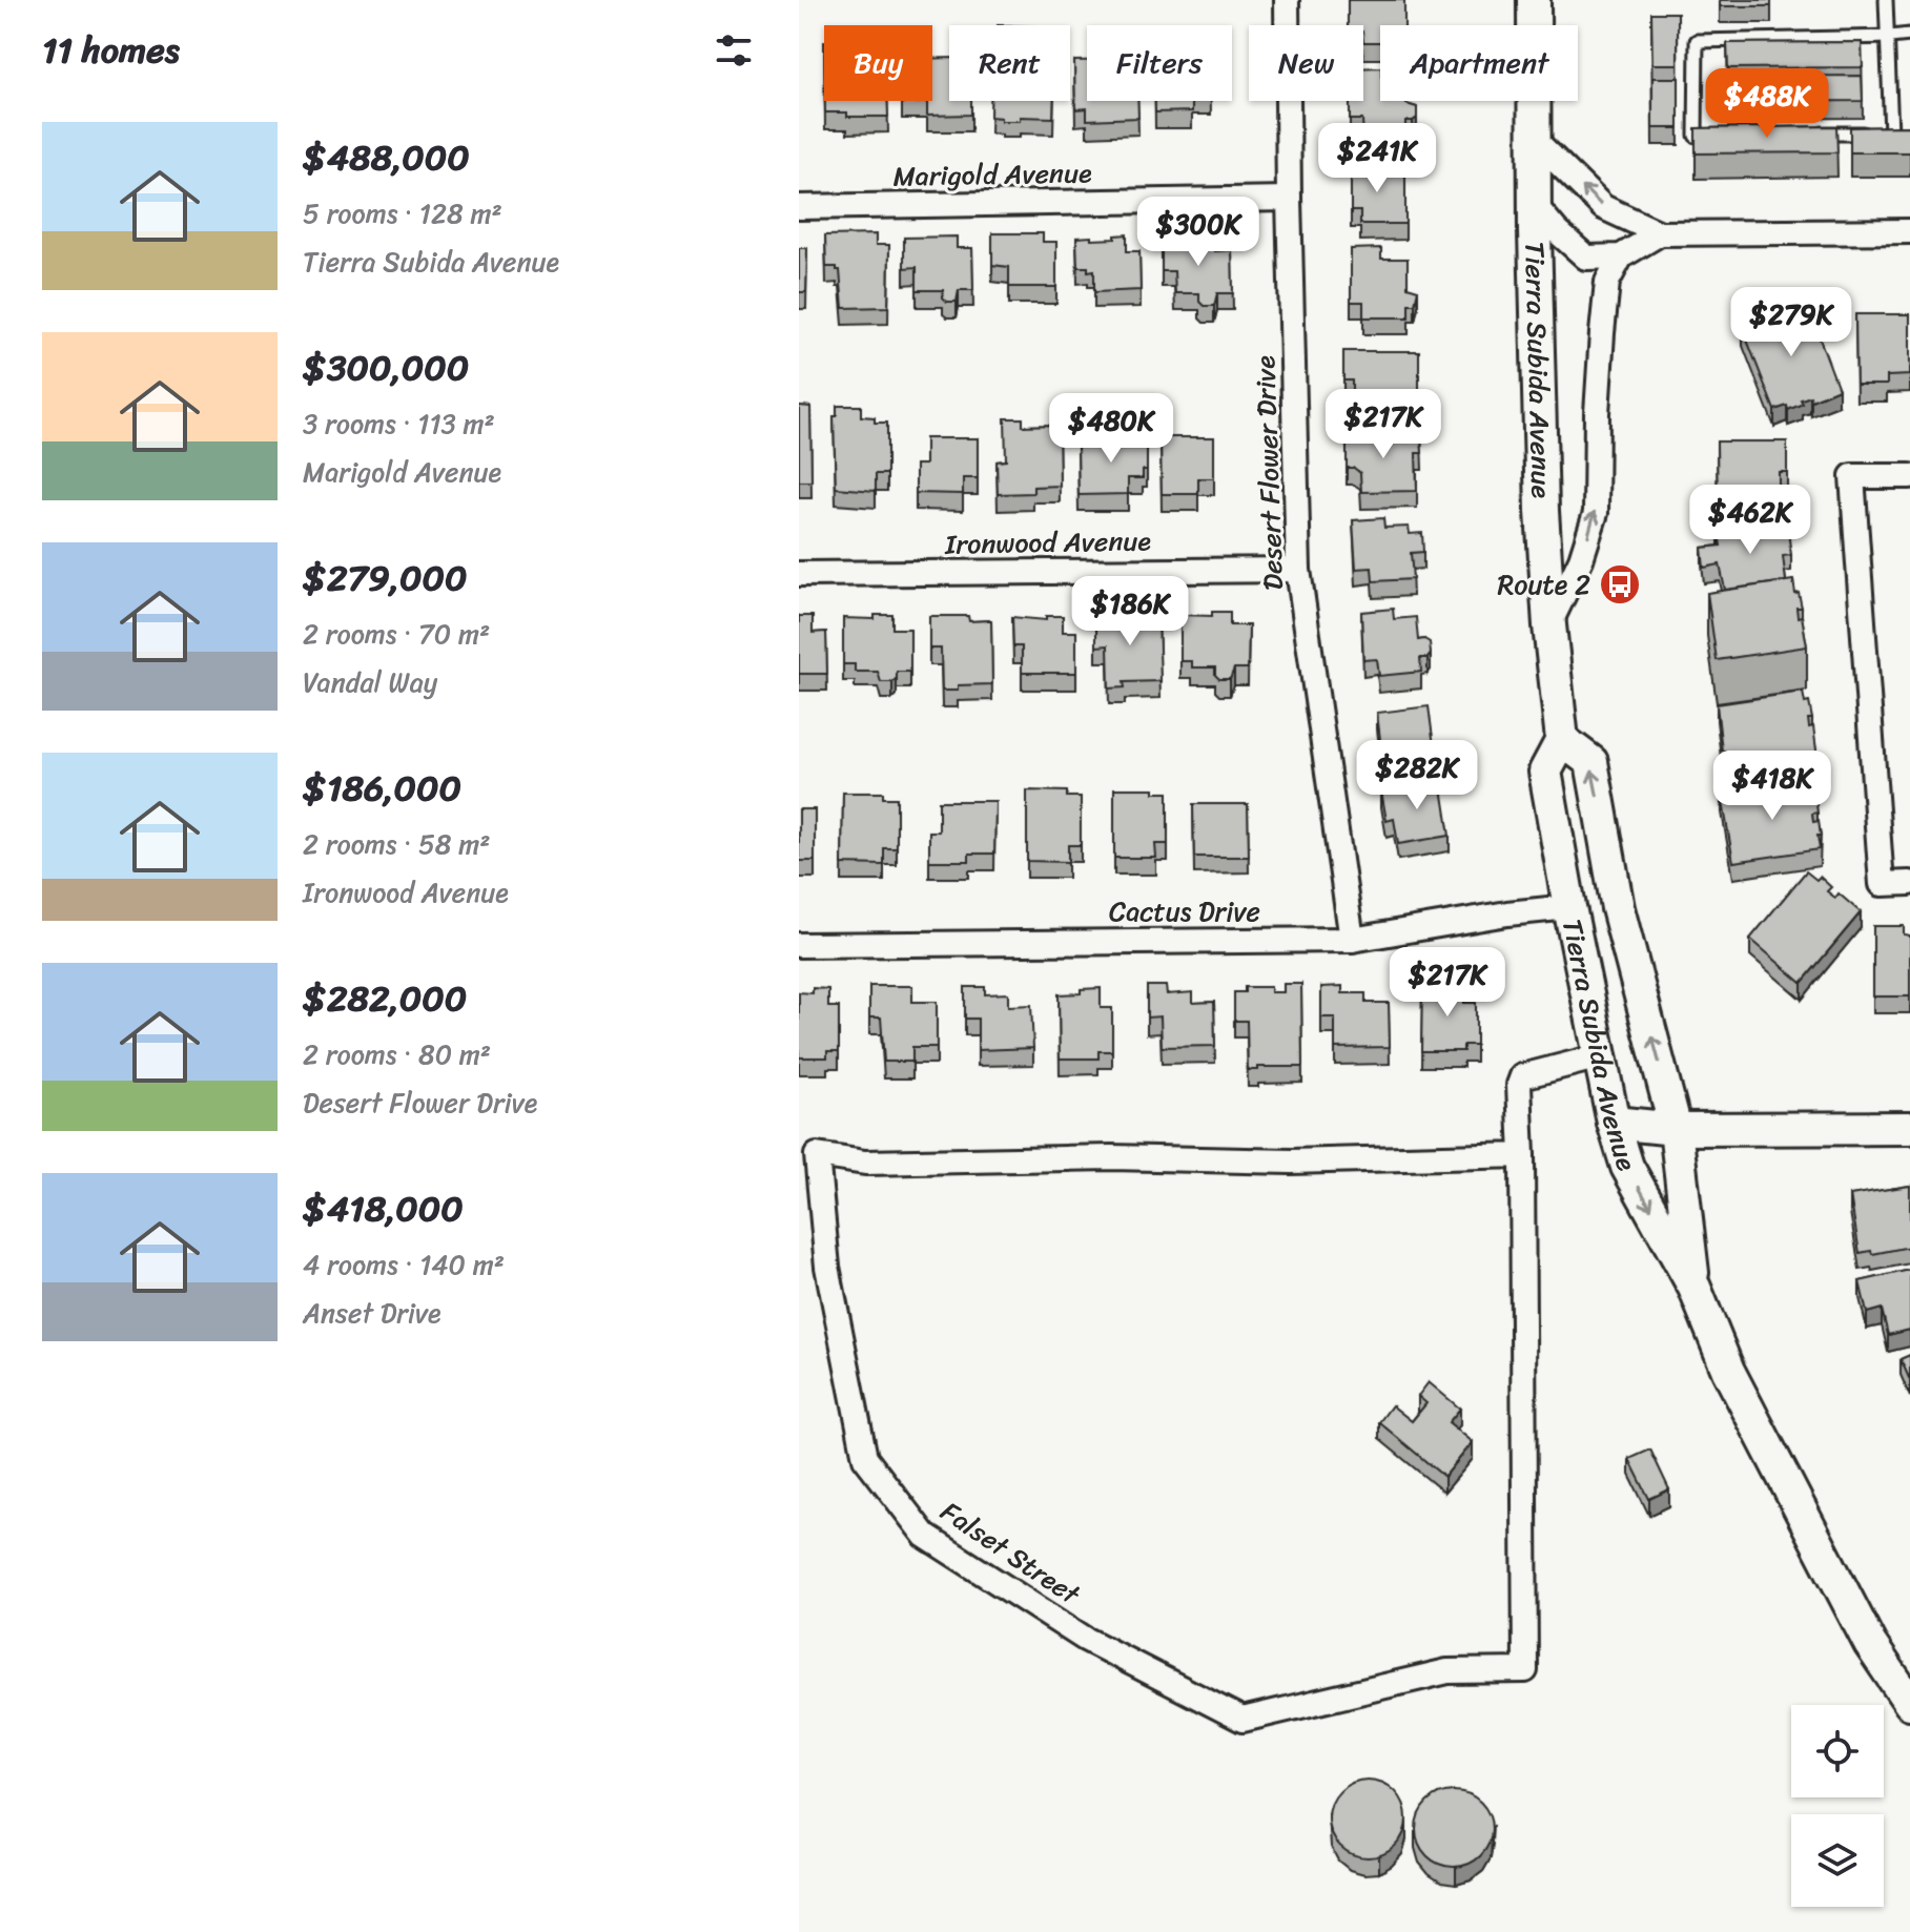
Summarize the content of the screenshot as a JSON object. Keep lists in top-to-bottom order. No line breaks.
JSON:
{"streets":{"main road":["Tierra Subida Avenue"],"street":["Marigold Avenue","Desert Flower Drive","Ironwood Avenue","Cactus Drive","Falset Street"]},"crossings":[["Marigold Avenue","Desert Flower Drive"],["Tierra Subida Avenue","Cactus Drive"],["Desert Flower Drive","Ironwood Avenue"],["Desert Flower Drive","Cactus Drive"]],"places":{"bus stop":["Route 2"]},"page":{"heading":"11 homes","chip":["Buy","Rent","Filters","New","Apartment"],"price":["$488K","$241K","$300K","$279K","$217K","$480K","$462K","$186K","$282K","$418K","$217K"],"list":[{"name":"$488,000","note":"5 rooms · 128 m² · Tierra Subida Avenue"},{"name":"$300,000","note":"3 rooms · 113 m² · Marigold Avenue"},{"name":"$279,000","note":"2 rooms · 70 m² · Vandal Way"},{"name":"$186,000","note":"2 rooms · 58 m² · Ironwood Avenue"},{"name":"$282,000","note":"2 rooms · 80 m² · Desert Flower Drive"},{"name":"$418,000","note":"4 rooms · 140 m² · Anset Drive"}]}}
